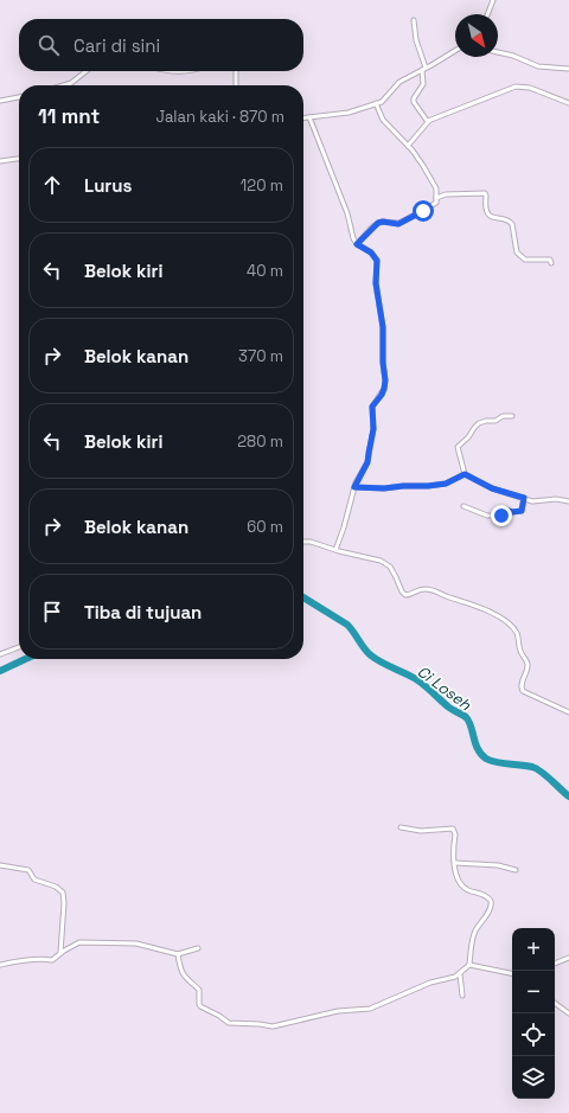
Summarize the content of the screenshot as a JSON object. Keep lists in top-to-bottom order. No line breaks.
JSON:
{"water":["Ci Loseh"],"north":"bottom right","page":{"search":"Cari di sini","heading":["11 mnt","Jalan kaki · 870 m"],"list":[["Lurus","120 m"],["Belok kiri","40 m"],["Belok kanan","370 m"],["Belok kiri","280 m"],["Belok kanan","60 m"],"Tiba di tujuan"],"map_buttons":["+","−"]}}
